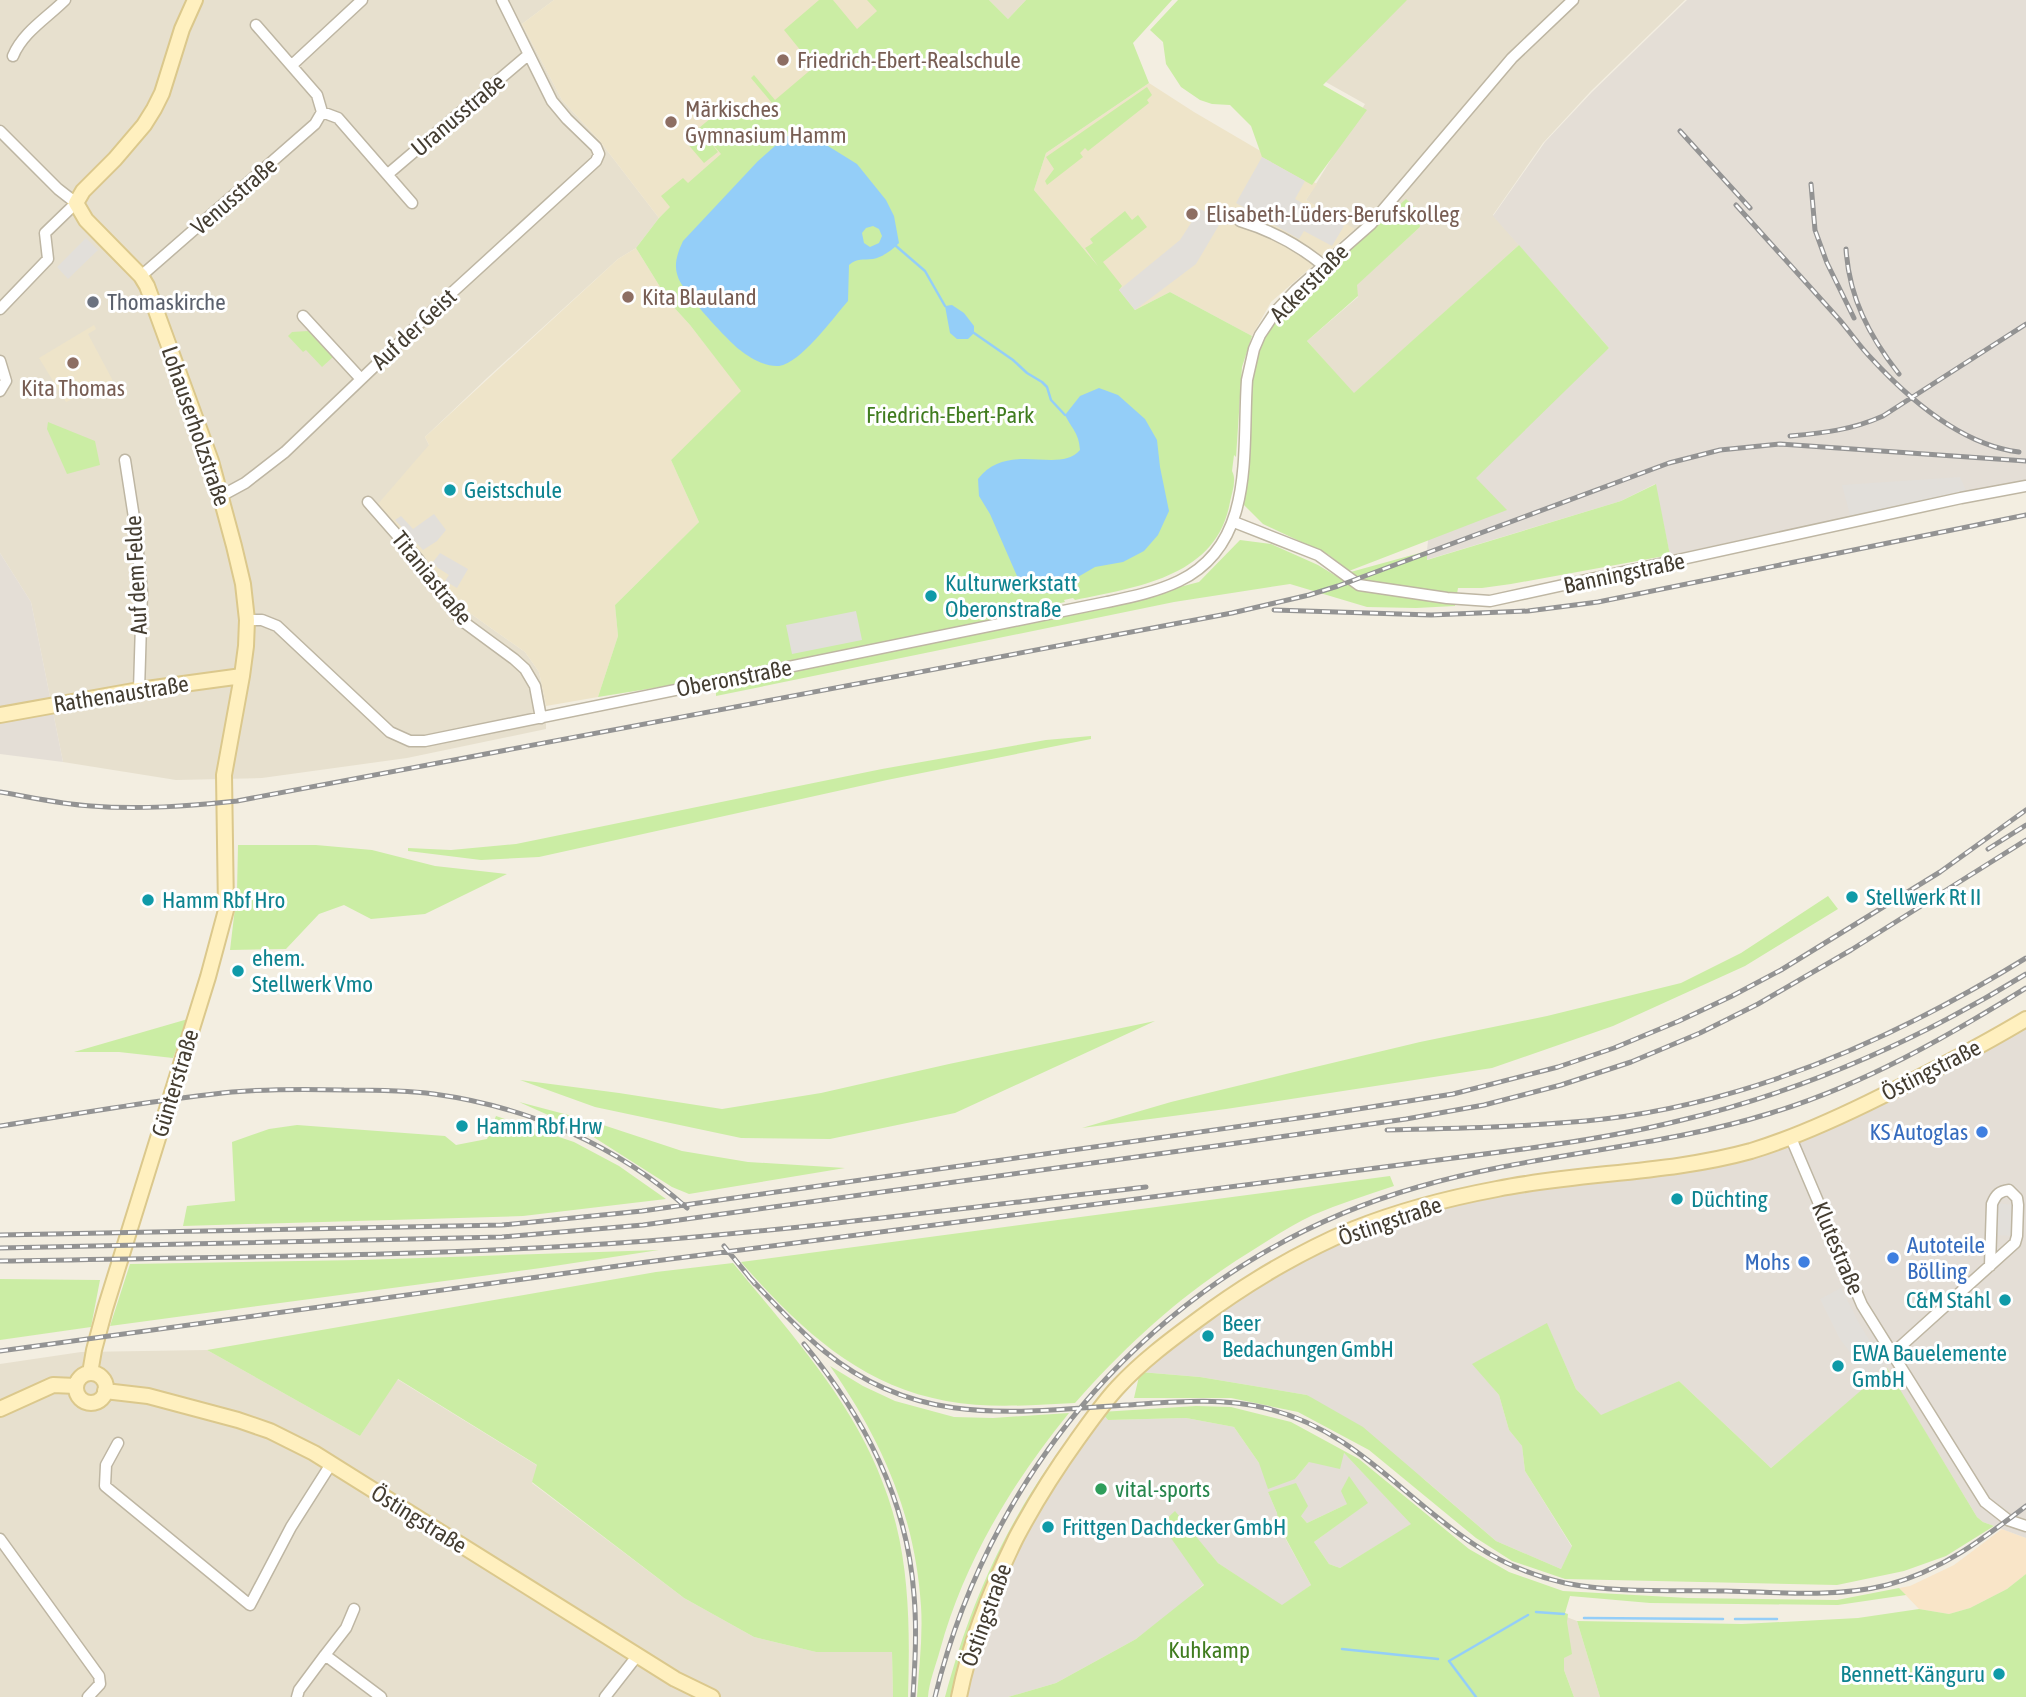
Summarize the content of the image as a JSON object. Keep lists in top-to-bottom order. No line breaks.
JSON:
{"streets":{"street":["Uranusstraße","Venusstraße","Ackerstraße","Auf der Geist","Lohauserholzstraße","Banningstraße","Auf dem Felde","Titaniastraße","Oberonstraße","Rathenaustraße","Östingstraße","Günterstraße","Klutestraße"]},"crossings":[["Uranusstraße","Auf der Geist"],["Venusstraße","Lohauserholzstraße"],["Ackerstraße","Banningstraße"],["Ackerstraße","Oberonstraße"],["Auf der Geist","Lohauserholzstraße"],["Lohauserholzstraße","Oberonstraße"],["Lohauserholzstraße","Rathenaustraße"],["Lohauserholzstraße","Günterstraße"],["Banningstraße","Oberonstraße"],["Auf dem Felde","Rathenaustraße"],["Titaniastraße","Oberonstraße"],["Östingstraße","Günterstraße"],["Östingstraße","Klutestraße"]],"parks":["Friedrich-Ebert-Park","Kuhkamp"],"places":["Friedrich-Ebert-Realschule","Märkisches Gymnasium Hamm","Elisabeth-Lüders-Berufskolleg","Kita Blauland","Thomaskirche","Kita Thomas","Geistschule","Kulturwerkstatt Oberonstraße","Stellwerk Rt II","Hamm Rbf Hro","ehem. Stellwerk Vmo","Hamm Rbf Hrw","KS Autoglas","Düchting","Autoteile Bölling","Mohs","C&M Stahl","Beer Bedachungen GmbH","EWA Bauelemente GmbH","vital-sports","Frittgen Dachdecker GmbH","Bennett-Känguru"]}
